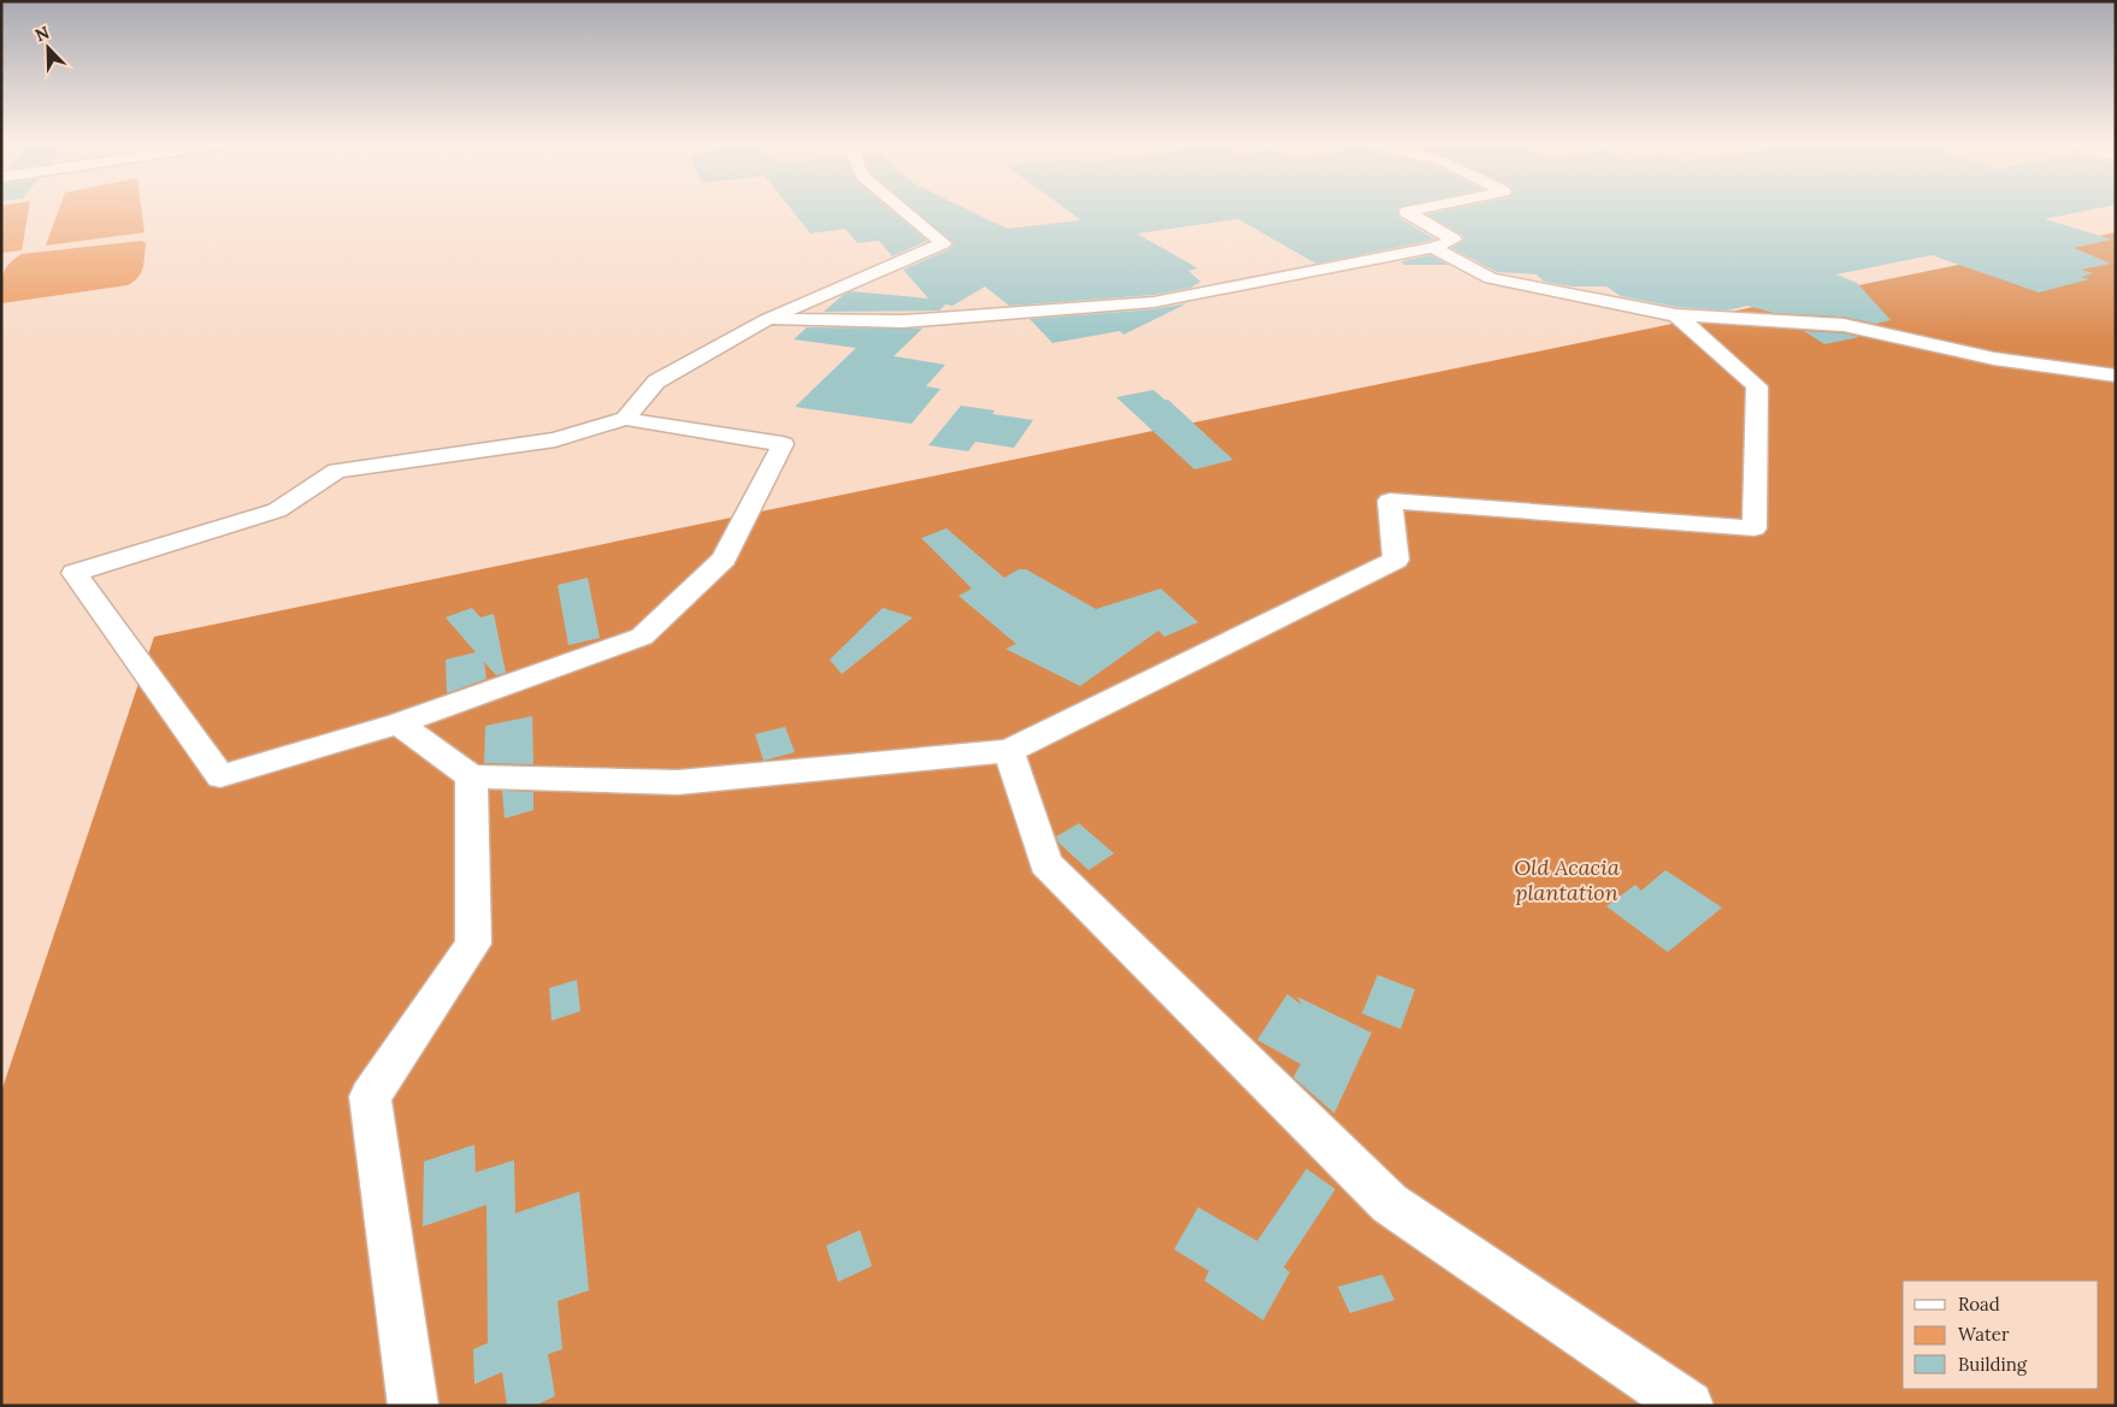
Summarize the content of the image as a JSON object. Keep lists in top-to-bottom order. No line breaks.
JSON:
{"parks":["Old Acacia plantation"],"legend":["Road","Water","Building"],"north":"top left"}
